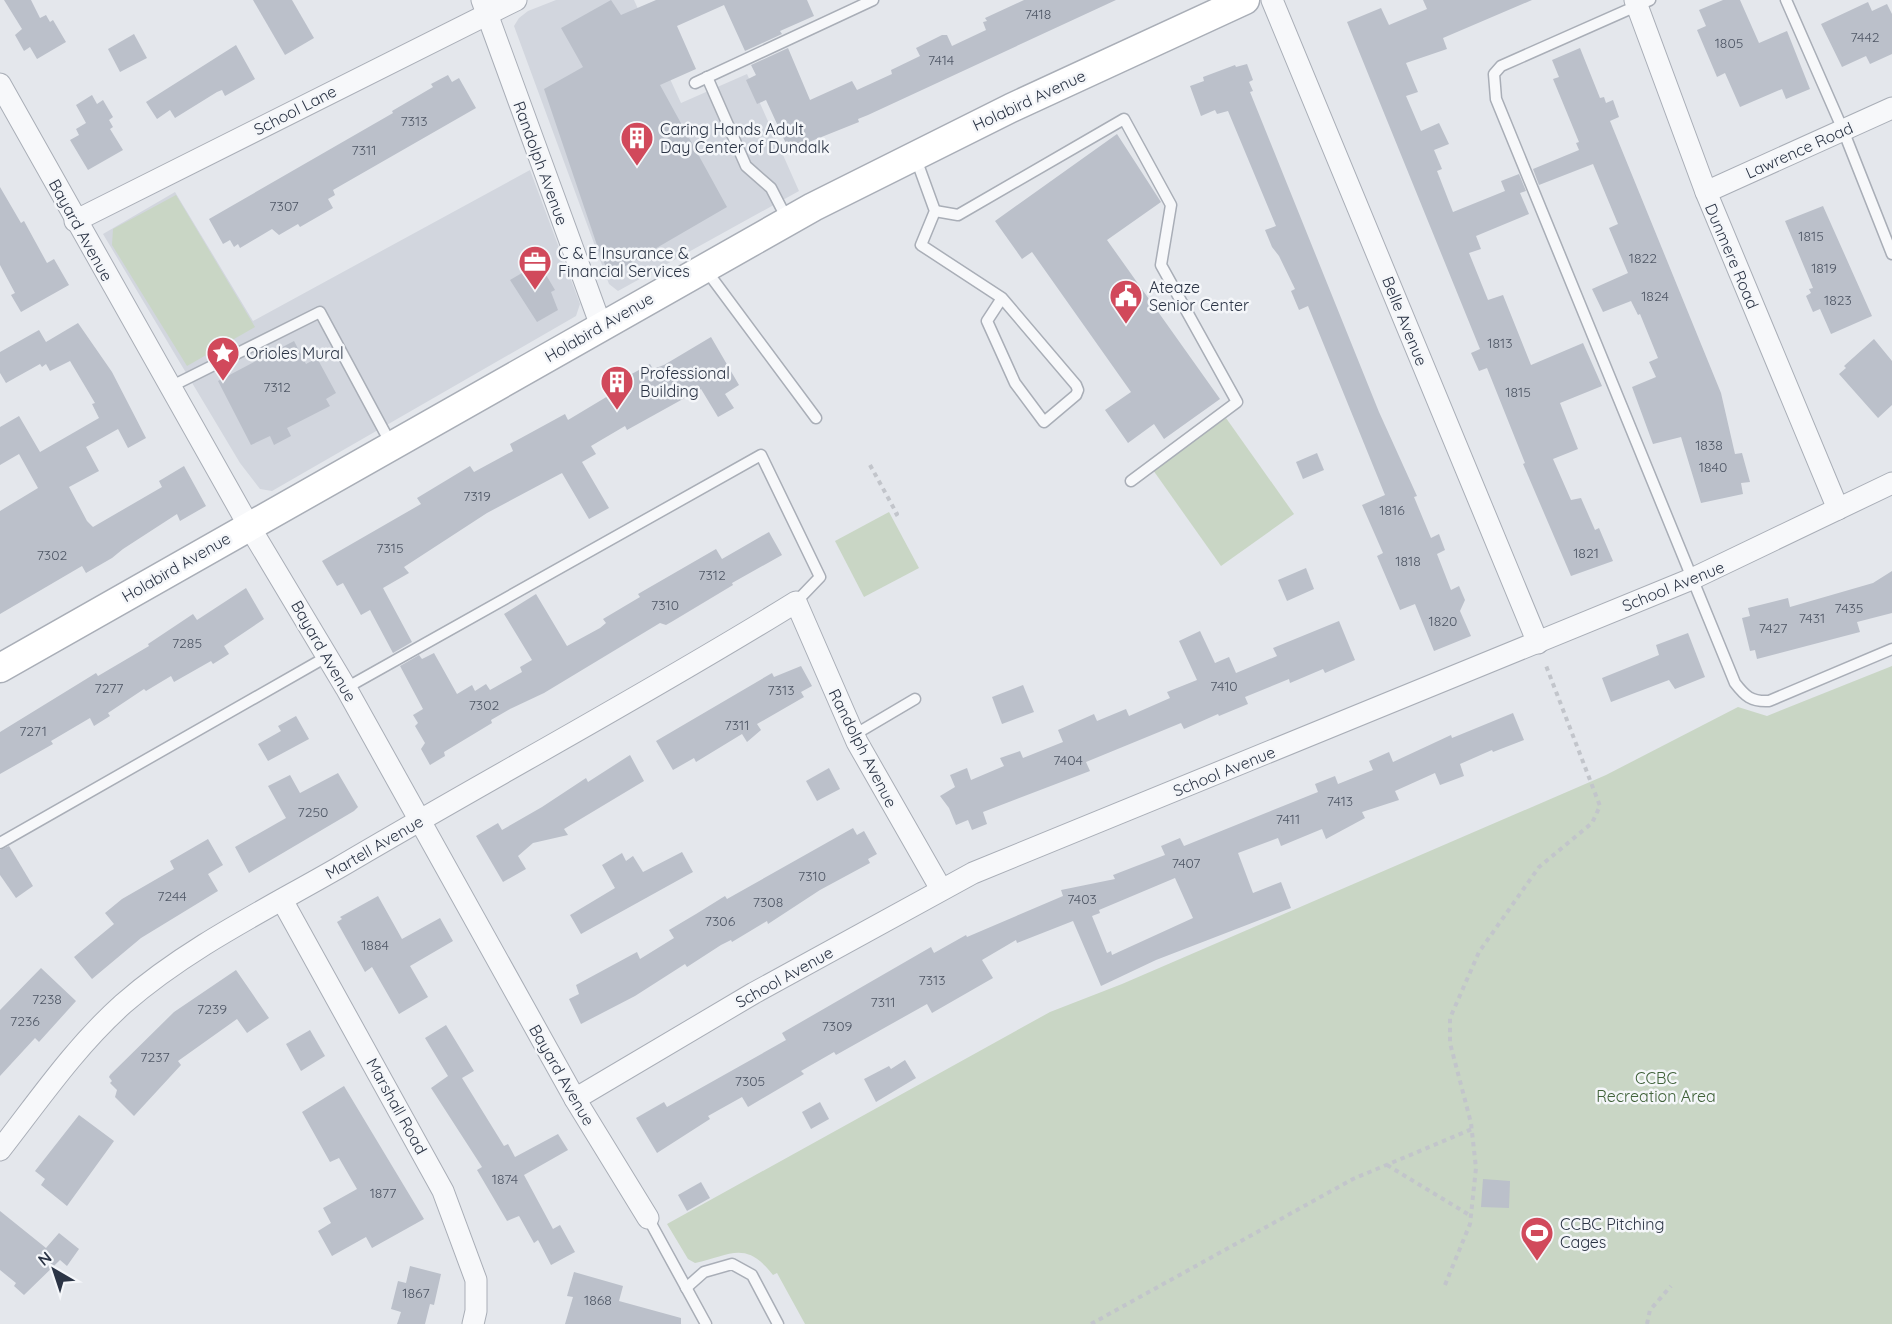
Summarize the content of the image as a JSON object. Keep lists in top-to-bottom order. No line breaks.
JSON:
{"streets":{"main road":["Holabird Avenue"],"street":["School Lane","Lawrence Road","Randolph Avenue","Bayard Avenue","Dunmere Road","Belle Avenue","School Avenue","Martell Avenue","Marshall Road"]},"crossings":[["Holabird Avenue","Randolph Avenue"],["Holabird Avenue","Bayard Avenue"],["School Lane","Randolph Avenue"],["School Lane","Bayard Avenue"],["Lawrence Road","Dunmere Road"],["Randolph Avenue","School Avenue"],["Randolph Avenue","Martell Avenue"],["Bayard Avenue","School Avenue"],["Bayard Avenue","Martell Avenue"],["Dunmere Road","School Avenue"],["Belle Avenue","School Avenue"],["Martell Avenue","Marshall Road"]],"parks":["CCBC Recreation Area"],"places":{"building":["Caring Hands Adult Day Center of Dundalk","Professional Building"],"office":["C & E Insurance & Financial Services"],"public building":["Ateaze Senior Center"],"place":["Orioles Mural"],"sports":["CCBC Pitching Cages"]},"house_numbers":["7418","7442","1805","7414","7313","7311","7307","1815","1822","1819","1824","1823","1813","7312","1815","1838","1840","7319","1816","7315","1821","7302","1818","7312","7310","7435","7431","1820","7427","7285","7410","7277","7313","7302","7311","7271","7404","7413","7250","7411","7407","7310","7244","7403","7308","7306","1884","7313","7238","7311","7239","7236","7309","7237","7305","1874","1877","1867","1868"],"north":"top left"}
